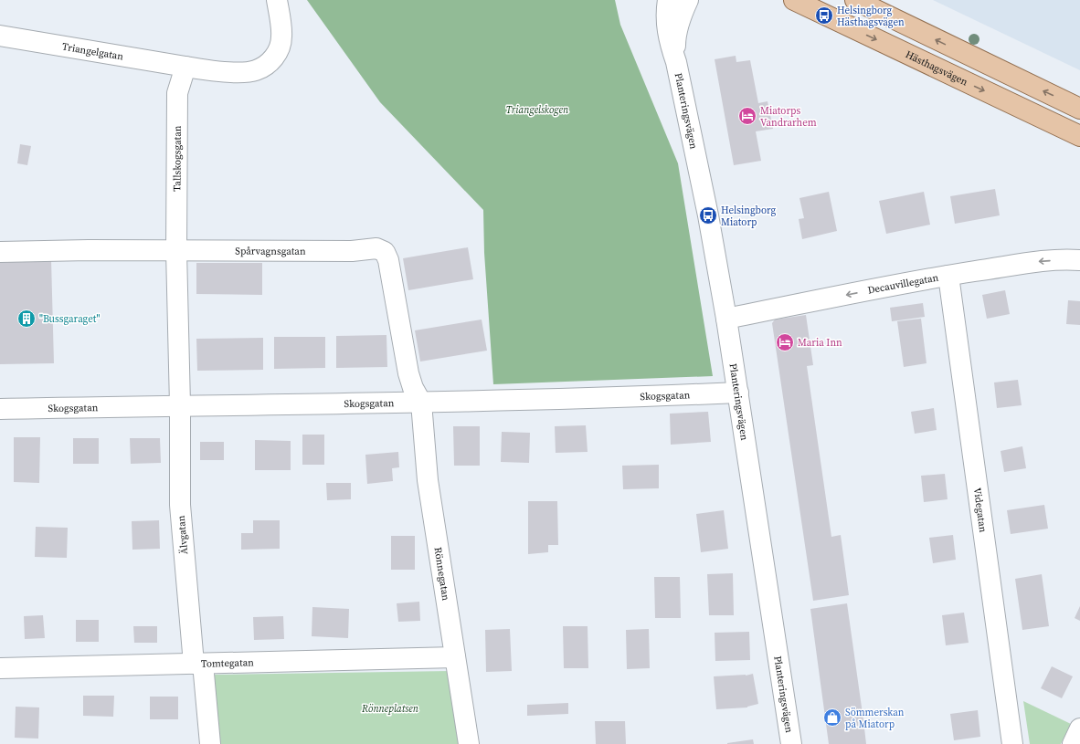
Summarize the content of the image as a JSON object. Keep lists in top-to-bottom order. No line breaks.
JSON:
{"streets":{"main road":["Hästhagsvägen"],"street":["Triangelgatan","Planteringsvägen","Tallskogsgatan","Spårvagnsgatan","Decauvillegatan","Skogsgatan","Videgatan","Älvgatan","Rönnegatan","Tomtegatan"]},"crossings":[["Triangelgatan","Tallskogsgatan"],["Planteringsvägen","Decauvillegatan"],["Planteringsvägen","Skogsgatan"],["Tallskogsgatan","Spårvagnsgatan"],["Tallskogsgatan","Skogsgatan"],["Tallskogsgatan","Älvgatan"],["Spårvagnsgatan","Skogsgatan"],["Spårvagnsgatan","Rönnegatan"],["Decauvillegatan","Videgatan"],["Skogsgatan","Älvgatan"],["Skogsgatan","Rönnegatan"],["Älvgatan","Tomtegatan"],["Rönnegatan","Tomtegatan"]],"one_way":["Decauvillegatan"],"parks":["Triangelskogen","Rönneplatsen"],"places":{"bus stop":["Helsingborg Hästhagsvägen","Helsingborg Miatorp"],"hotel":["Miatorps Vandrarhem","Maria Inn"],"building":["\"Bussgaraget\""],"shop":["Sömmerskan på Miatorp"]}}
